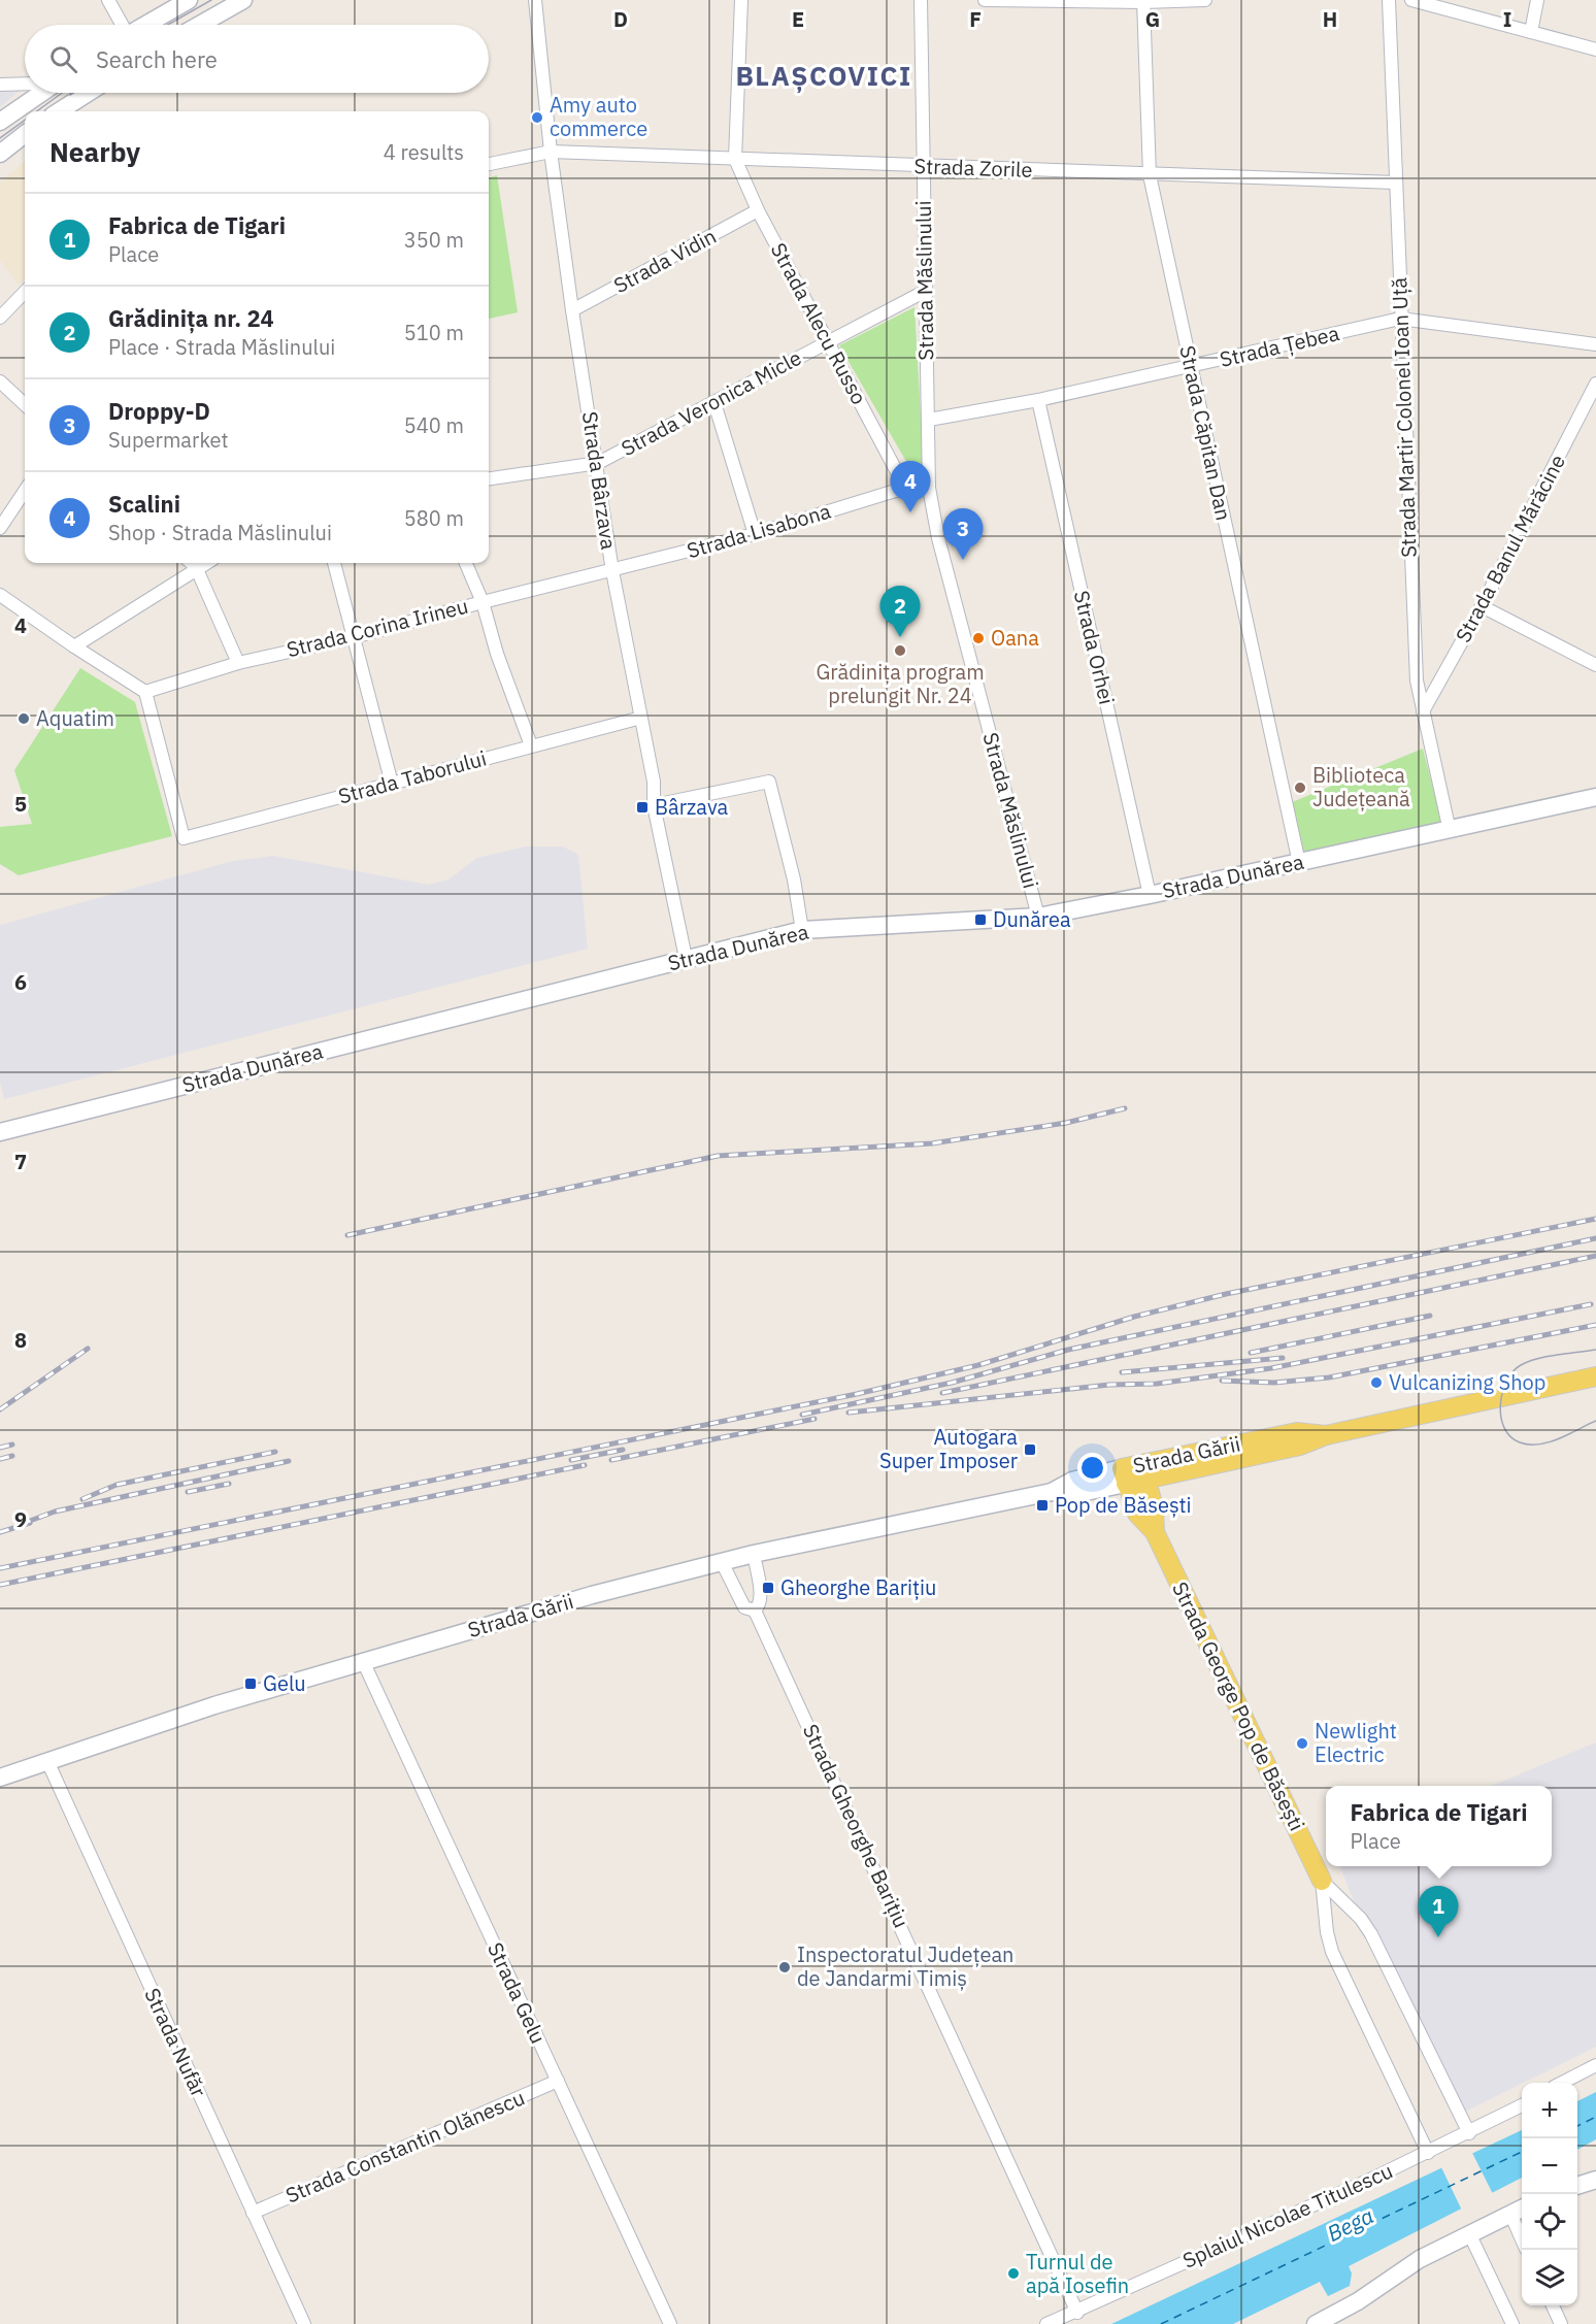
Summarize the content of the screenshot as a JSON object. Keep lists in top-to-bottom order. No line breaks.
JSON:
{"streets":{"main road":["Strada Gării","Strada George Pop de Băsești"],"street":["Strada Zorile","Strada Vidin","Strada Măslinului","Strada Alecu Russo","Strada Țebea","Strada Veronica Micle","Strada Martir Colonel Ioan Uță","Strada Căpitan Dan","Strada Bârzava","Strada Lisabona","Strada Banul Mărăcine","Strada Corina Irineu","Strada Orhei","Strada Taborului","Strada Dunărea","Strada Gheorghe Barițiu","Strada Gelu","Strada Nufăr","Strada Constantin Olănescu","Splaiul Nicolae Titulescu"]},"crossings":[["Strada Zorile","Strada Măslinului"],["Strada Zorile","Strada Alecu Russo"],["Strada Zorile","Strada Martir Colonel Ioan Uță"],["Strada Zorile","Strada Căpitan Dan"],["Strada Zorile","Strada Bârzava"],["Strada Vidin","Strada Alecu Russo"],["Strada Vidin","Strada Bârzava"],["Strada Măslinului","Strada Țebea"],["Strada Măslinului","Strada Veronica Micle"],["Strada Măslinului","Strada Dunărea"],["Strada Alecu Russo","Strada Veronica Micle"],["Strada Alecu Russo","Strada Lisabona"],["Strada Țebea","Strada Martir Colonel Ioan Uță"],["Strada Țebea","Strada Căpitan Dan"],["Strada Țebea","Strada Orhei"],["Strada Veronica Micle","Strada Bârzava"],["Strada Martir Colonel Ioan Uță","Strada Banul Mărăcine"],["Strada Martir Colonel Ioan Uță","Strada Dunărea"],["Strada Căpitan Dan","Strada Dunărea"],["Strada Bârzava","Strada Lisabona"],["Strada Bârzava","Strada Corina Irineu"],["Strada Bârzava","Strada Taborului"],["Strada Bârzava","Strada Dunărea"],["Strada Lisabona","Strada Corina Irineu"],["Strada Corina Irineu","Strada Taborului"],["Strada Orhei","Strada Dunărea"],["Strada Gării","Strada George Pop de Băsești"],["Strada Gării","Strada Gheorghe Barițiu"],["Strada Gării","Strada Gelu"],["Strada Gării","Strada Nufăr"],["Strada George Pop de Băsești","Splaiul Nicolae Titulescu"],["Strada Gheorghe Barițiu","Splaiul Nicolae Titulescu"],["Strada Gelu","Strada Constantin Olănescu"],["Strada Nufăr","Strada Constantin Olănescu"]],"districts":["BLAȘCOVICI"],"water":["Bega"],"places":{"other":["Amy auto commerce","Oana","Grădinița program prelungit Nr. 24","Aquatim","Biblioteca Județeană","Vulcanizing Shop","Newlight Electric","Inspectoratul Județean de Jandarmi Timiș","Turnul de apă Iosefin"],"transit":["Bârzava","Dunărea","Autogara Super Imposer","Pop de Băsești","Gheorghe Barițiu","Gelu"]},"page":{"search":"Search here","heading":["Nearby","4 results"],"list":[{"mark":"1","name":"Fabrica de Tigari","note":"Place","value":"350 m"},{"mark":"2","name":"Grădinița nr. 24","note":"Place · Strada Măslinului","value":"510 m"},{"mark":"3","name":"Droppy-D","note":"Supermarket","value":"540 m"},{"mark":"4","name":"Scalini","note":"Shop · Strada Măslinului","value":"580 m"}],"pins":["4","3","2","1"],"popup":["Fabrica de Tigari","Place"],"map_buttons":["+","−"]},"grid":{"columns":["D","E","F","G","H","I"],"rows":["4","5","6","7","8","9"]}}
